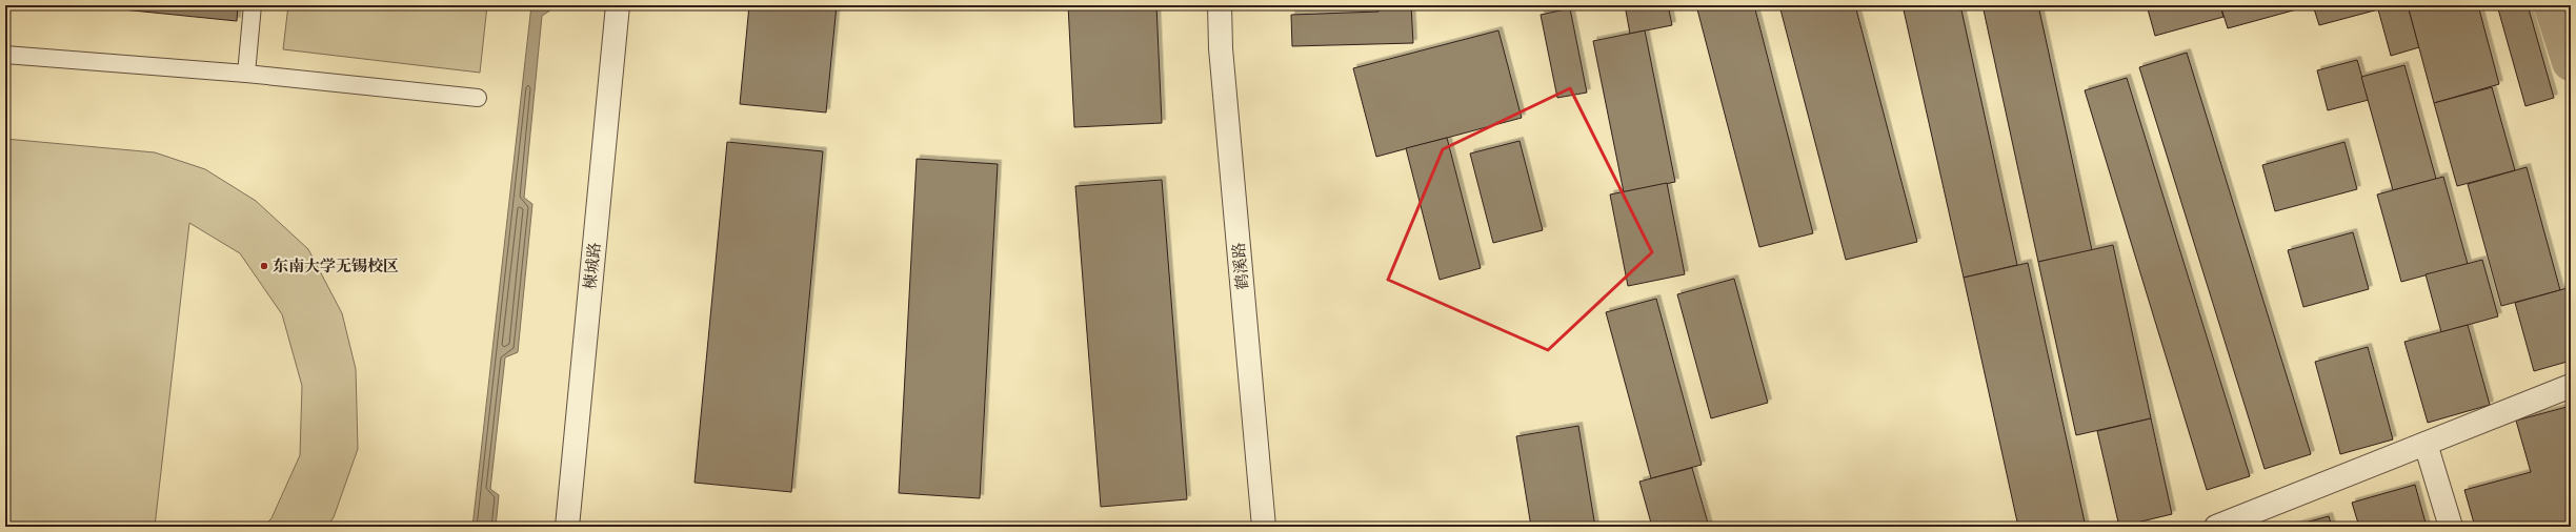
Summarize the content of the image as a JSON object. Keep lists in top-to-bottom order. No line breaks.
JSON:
{"streets":{"street":["楝城路","鹤溪路"]},"places":["东南大学无锡校区"]}
